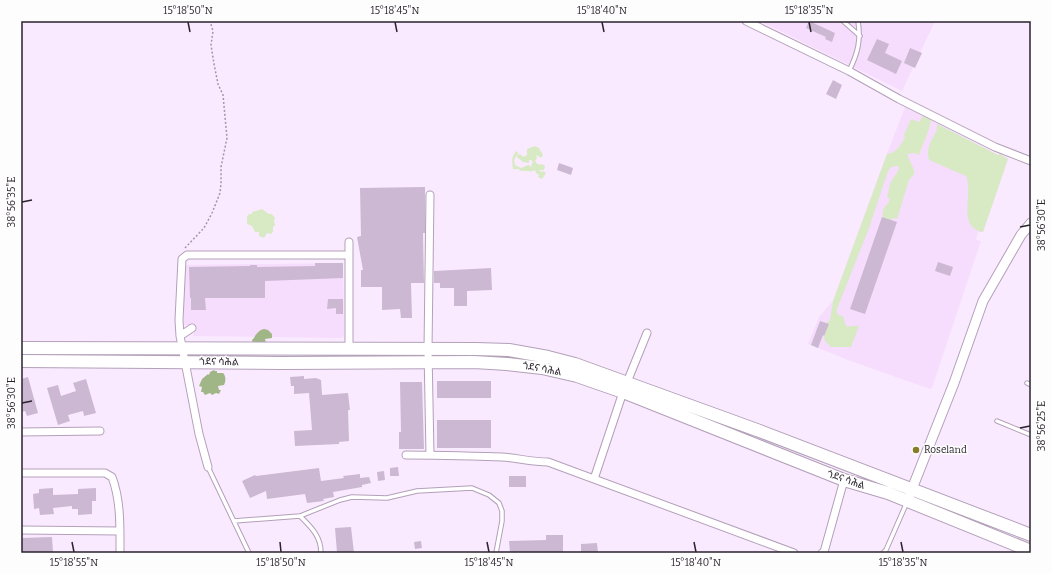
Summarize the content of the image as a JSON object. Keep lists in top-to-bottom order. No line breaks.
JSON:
{"streets":{"highway":["ጎደና ሳሕል"]},"places":["Roseland"],"coordinates":["15°18'50\"N","15°18'45\"N","15°18'40\"N","15°18'35\"N","38°56'35\"E","38°56'30\"E","38°56'25\"E","15°18'55\"N"]}
